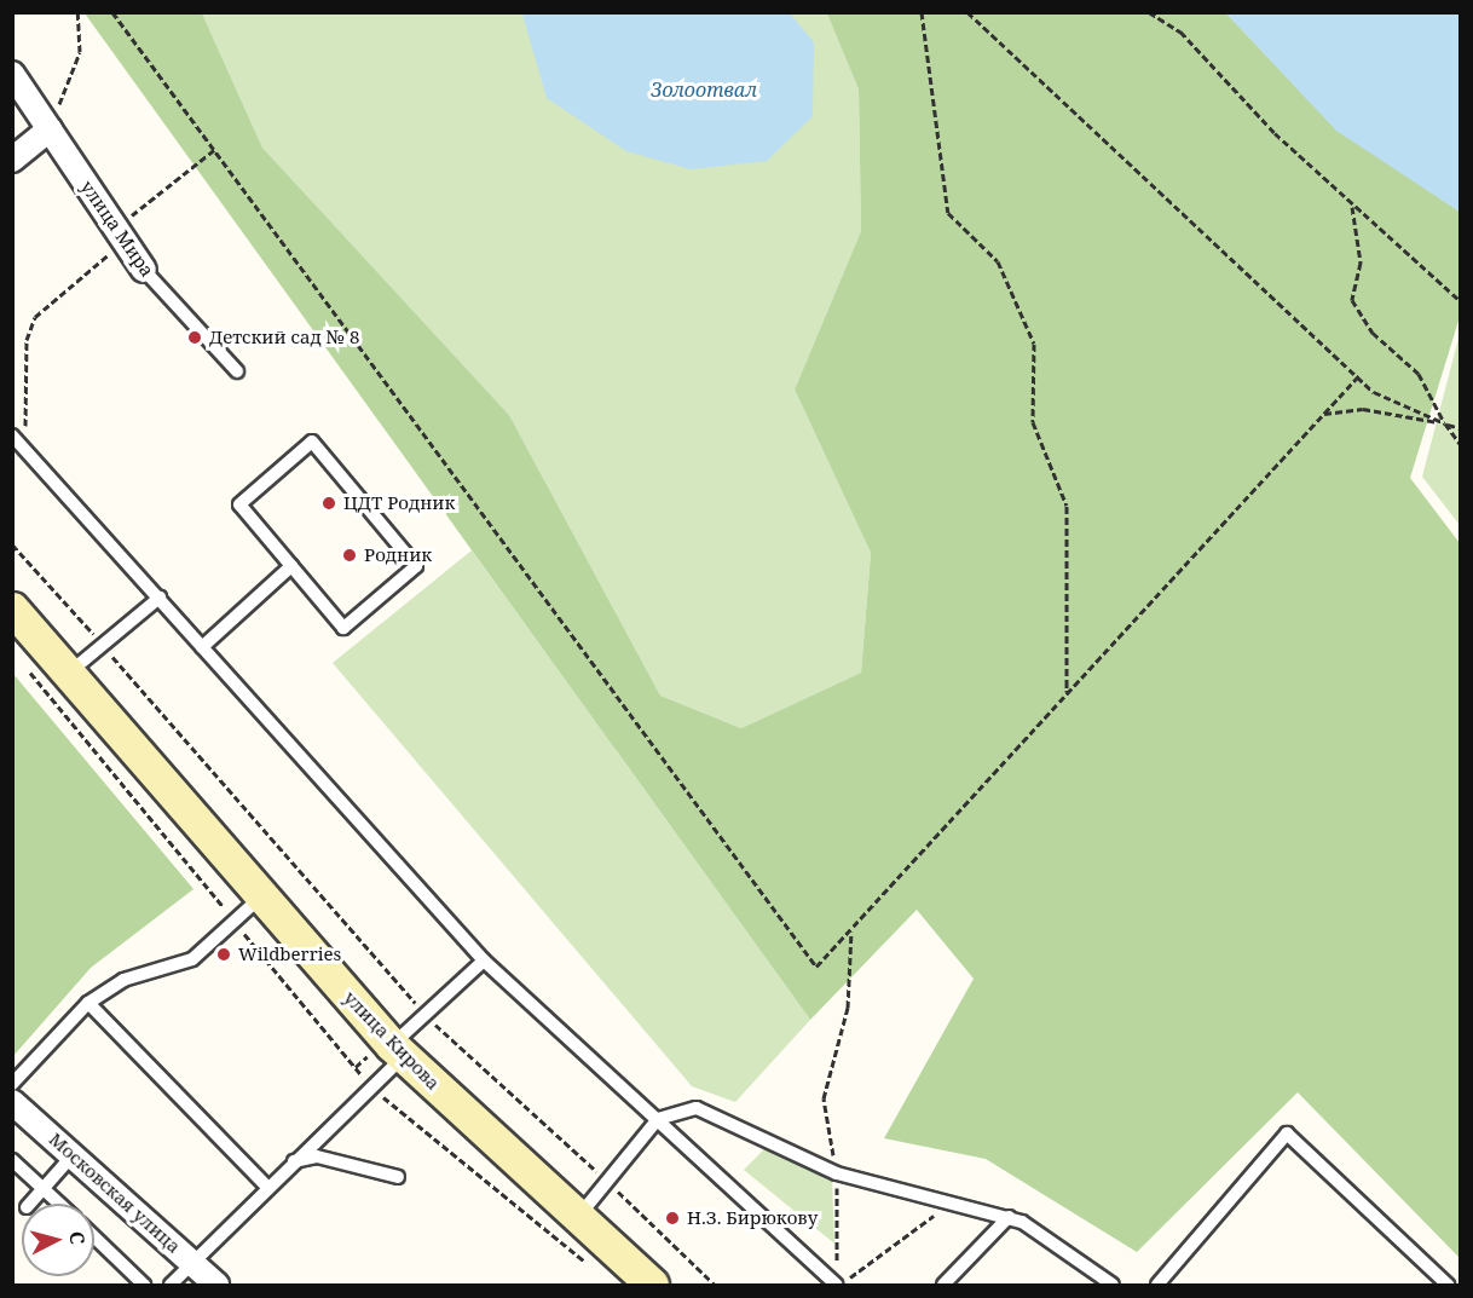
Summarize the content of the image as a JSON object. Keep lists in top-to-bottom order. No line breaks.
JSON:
{"streets":{"street":["улица Мира","улица Кирова","Московская улица"]},"water":["Золоотвал"],"places":["Детский сад № 8","ЦДТ Родник","Родник","Wildberries","Н.З. Бирюкову"],"north":"right"}
